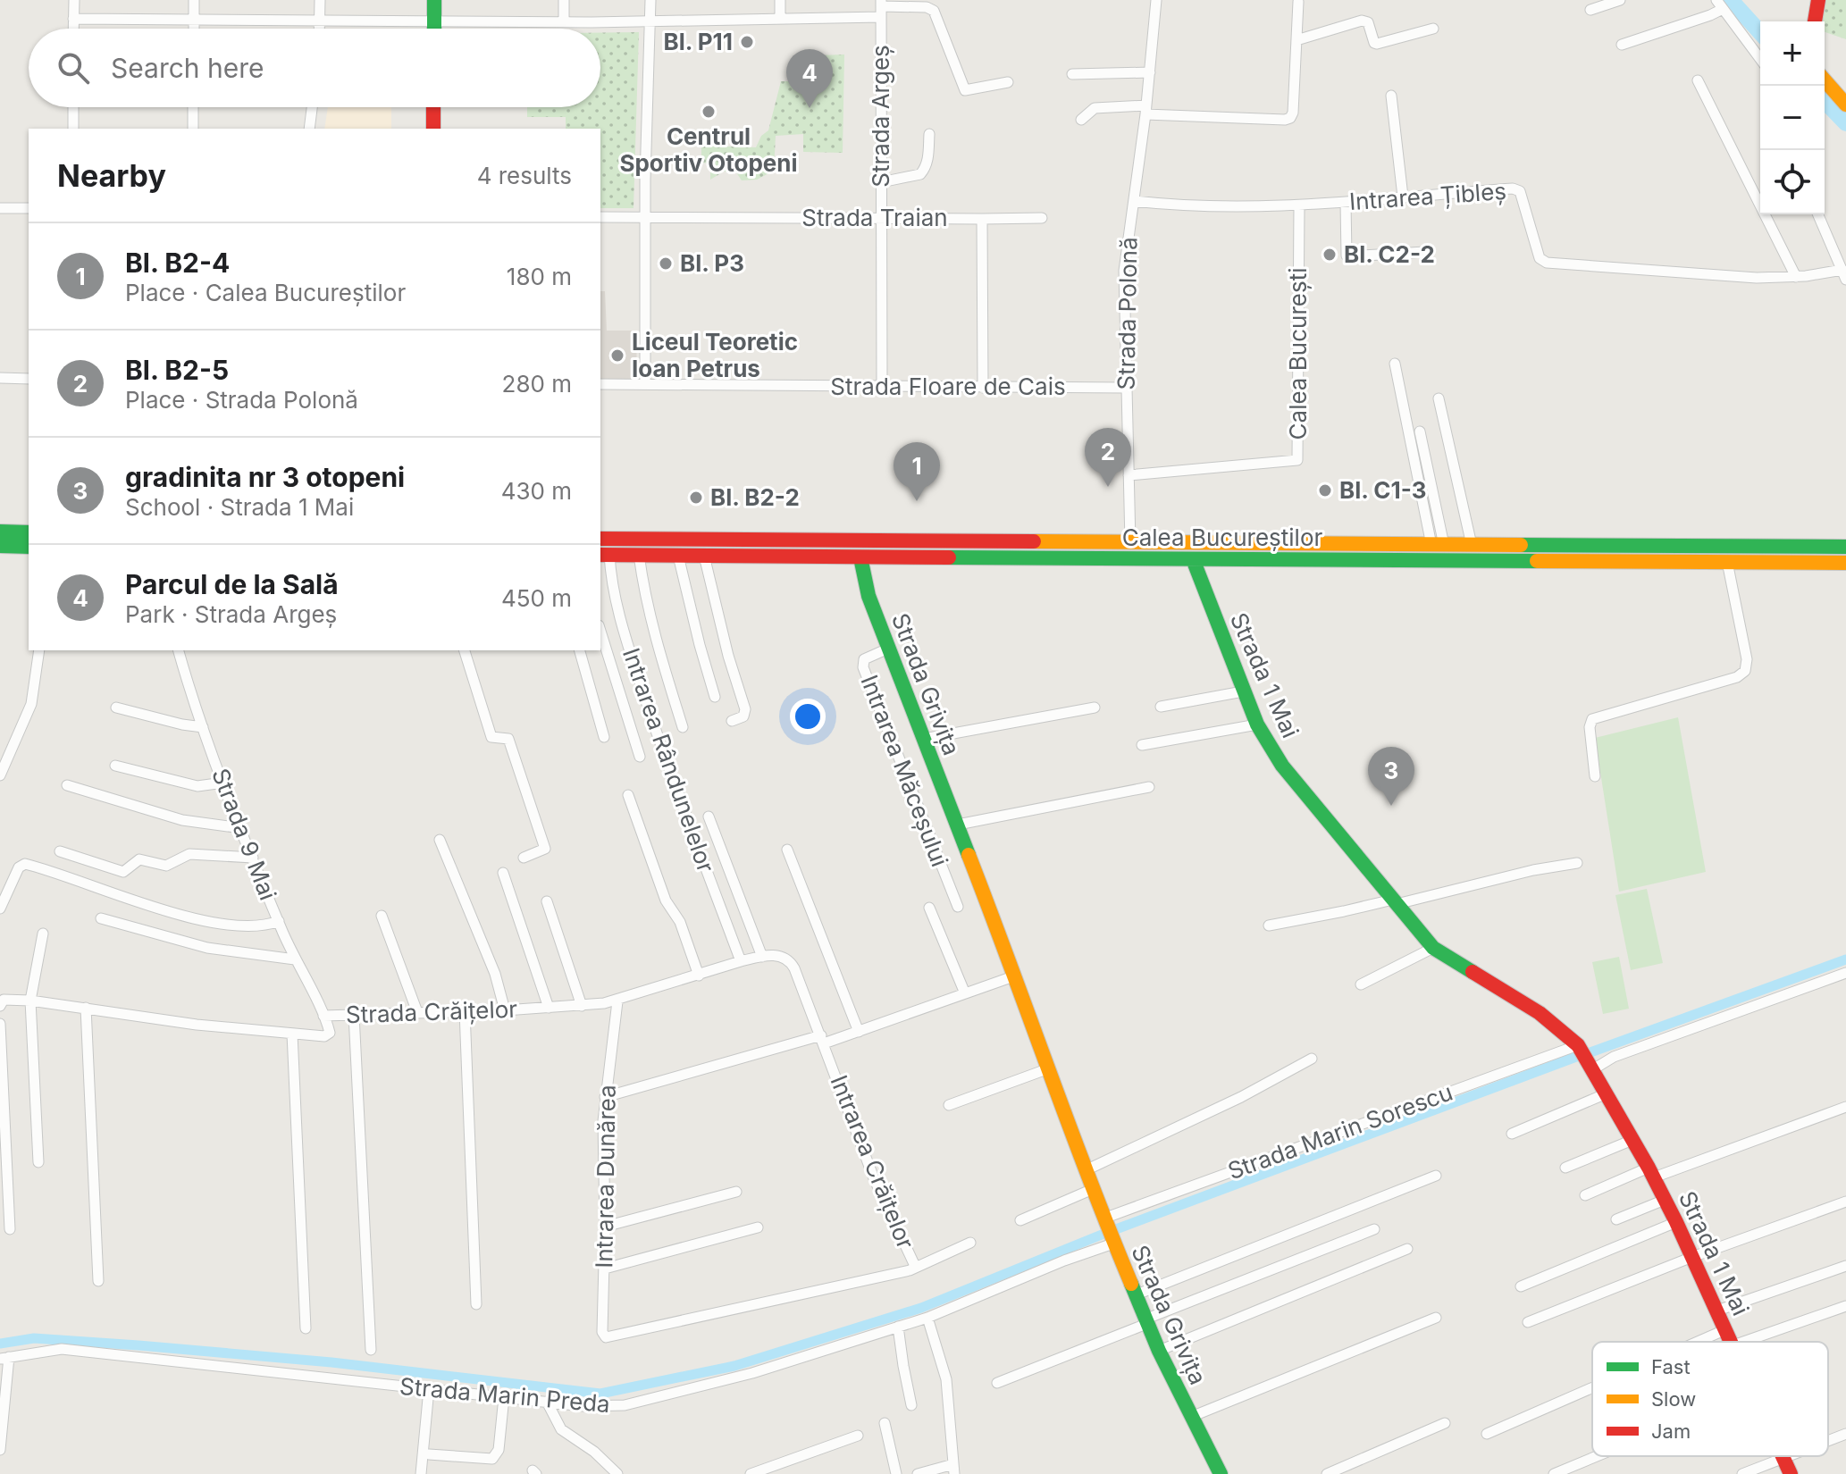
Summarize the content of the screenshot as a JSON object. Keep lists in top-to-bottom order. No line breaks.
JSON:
{"streets":{"main road":["Calea Bucureștilor","Strada 1 Mai","Strada Grivița"],"street":["Strada Argeș","Intrarea Țibleș","Strada Traian","Strada Polonă","Calea București","Strada Floare de Cais","Intrarea Rândunelelor","Intrarea Măceșului","Strada 9 Mai","Strada Crăițelor","Strada Marin Sorescu","Intrarea Crăițelor","Intrarea Dunărea","Strada Marin Preda"]},"crossings":[["Strada Argeș","Strada Traian"],["Strada Argeș","Strada Floare de Cais"],["Intrarea Țibleș","Strada Polonă"],["Intrarea Țibleș","Calea București"],["Strada Traian","Strada Floare de Cais"],["Strada Polonă","Calea București"],["Strada Polonă","Strada Floare de Cais"],["Strada Polonă","Calea Bucureștilor"],["Calea Bucureștilor","Strada 1 Mai"],["Calea Bucureștilor","Strada Grivița"],["Calea Bucureștilor","Intrarea Rândunelelor"],["Strada 1 Mai","Strada Marin Sorescu"],["Strada Grivița","Intrarea Măceșului"],["Strada Grivița","Strada Marin Sorescu"],["Strada Grivița","Strada Marin Preda"],["Intrarea Rândunelelor","Strada Crăițelor"],["Strada 9 Mai","Strada Crăițelor"],["Strada Crăițelor","Intrarea Dunărea"],["Intrarea Crăițelor","Intrarea Dunărea"]],"places":["Bl. P11","Centrul Sportiv Otopeni","Bl. C2-2","Bl. P3","Liceul Teoretic Ioan Petrus","Bl. C1-3","Bl. B2-2"],"legend":["Fast","Slow","Jam"],"page":{"map_buttons":["+","−"],"search":"Search here","pins":["4","2","1","3"],"heading":["Nearby","4 results"],"list":[{"mark":"1","name":"Bl. B2-4","note":"Place · Calea Bucureștilor","value":"180 m"},{"mark":"2","name":"Bl. B2-5","note":"Place · Strada Polonă","value":"280 m"},{"mark":"3","name":"gradinita nr 3 otopeni","note":"School · Strada 1 Mai","value":"430 m"},{"mark":"4","name":"Parcul de la Sală","note":"Park · Strada Argeș","value":"450 m"}]}}
